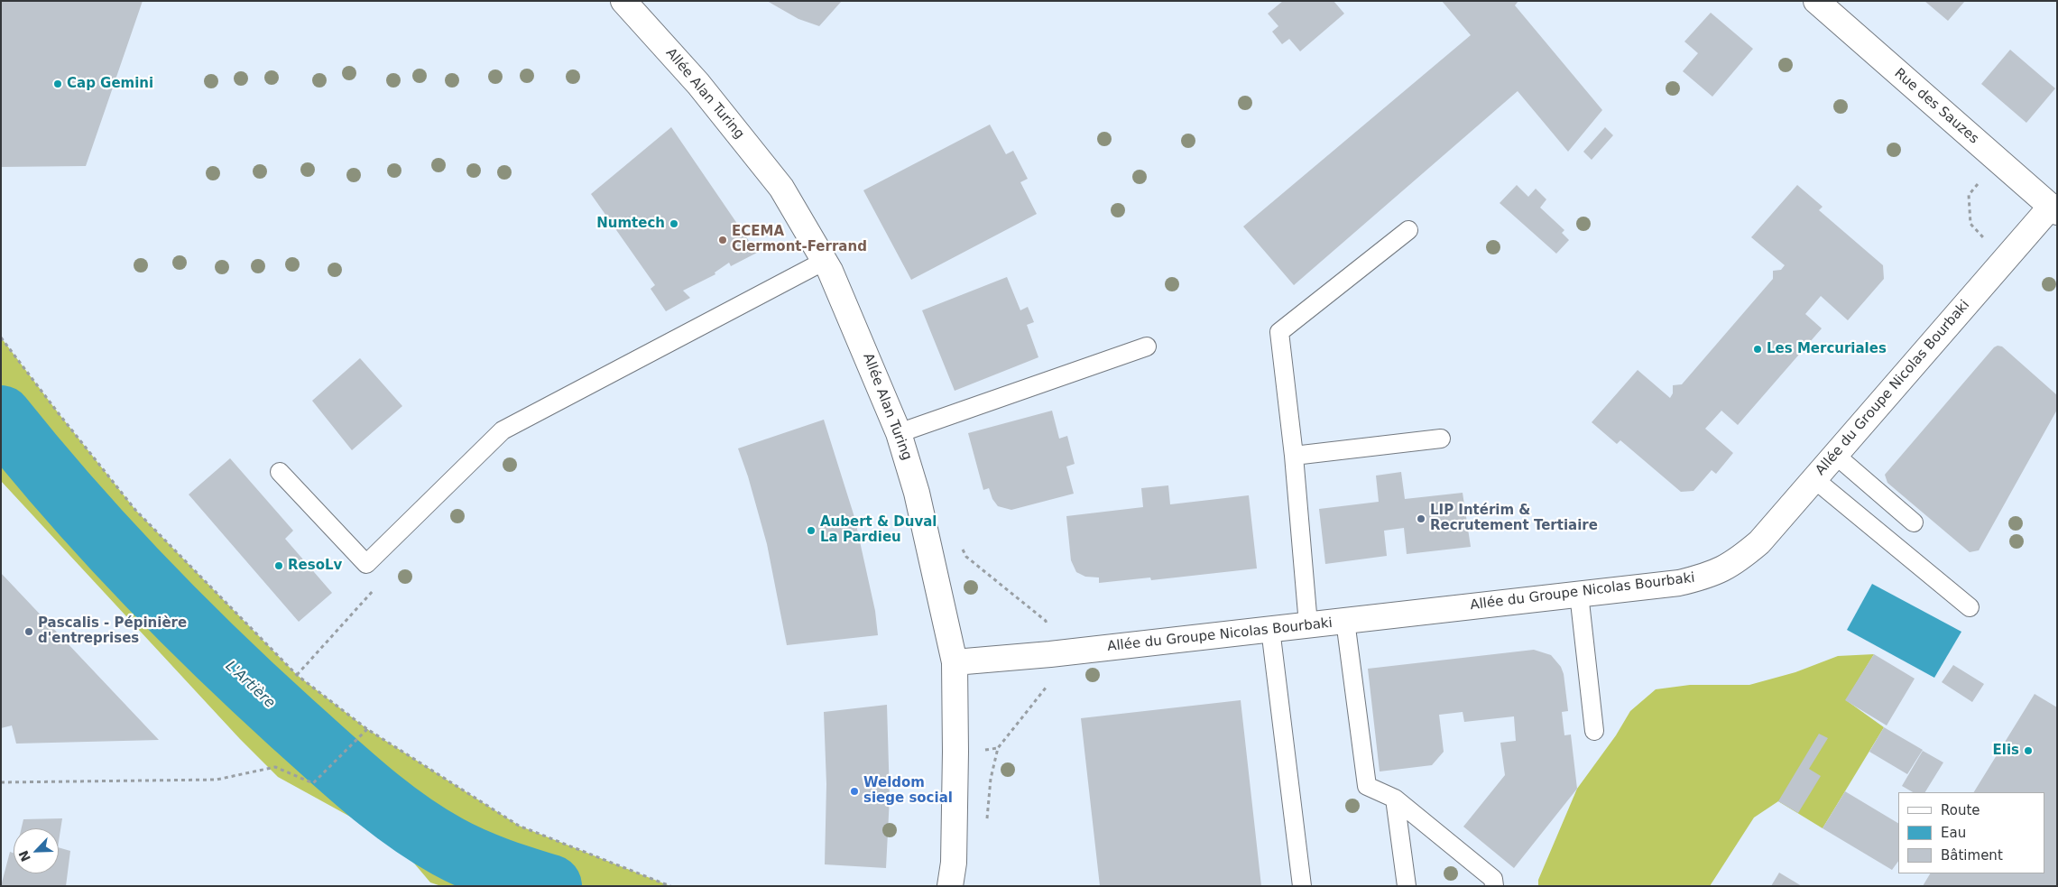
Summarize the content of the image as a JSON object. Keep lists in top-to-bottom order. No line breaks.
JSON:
{"streets":{"street":["Allée Alan Turing","Rue des Sauzes","Allée du Groupe Nicolas Bourbaki"]},"crossings":[["Allée Alan Turing","Allée du Groupe Nicolas Bourbaki"],["Rue des Sauzes","Allée du Groupe Nicolas Bourbaki"]],"water":["L'Artière"],"places":["Cap Gemini","Numtech","ECEMA Clermont-Ferrand","Les Mercuriales","LIP Intérim & Recrutement Tertiaire","Aubert & Duval La Pardieu","ResoLv","Pascalis - Pépinière d'entreprises","Elis","Weldom siege social"],"legend":["Route","Eau","Bâtiment"],"north":"bottom left"}
